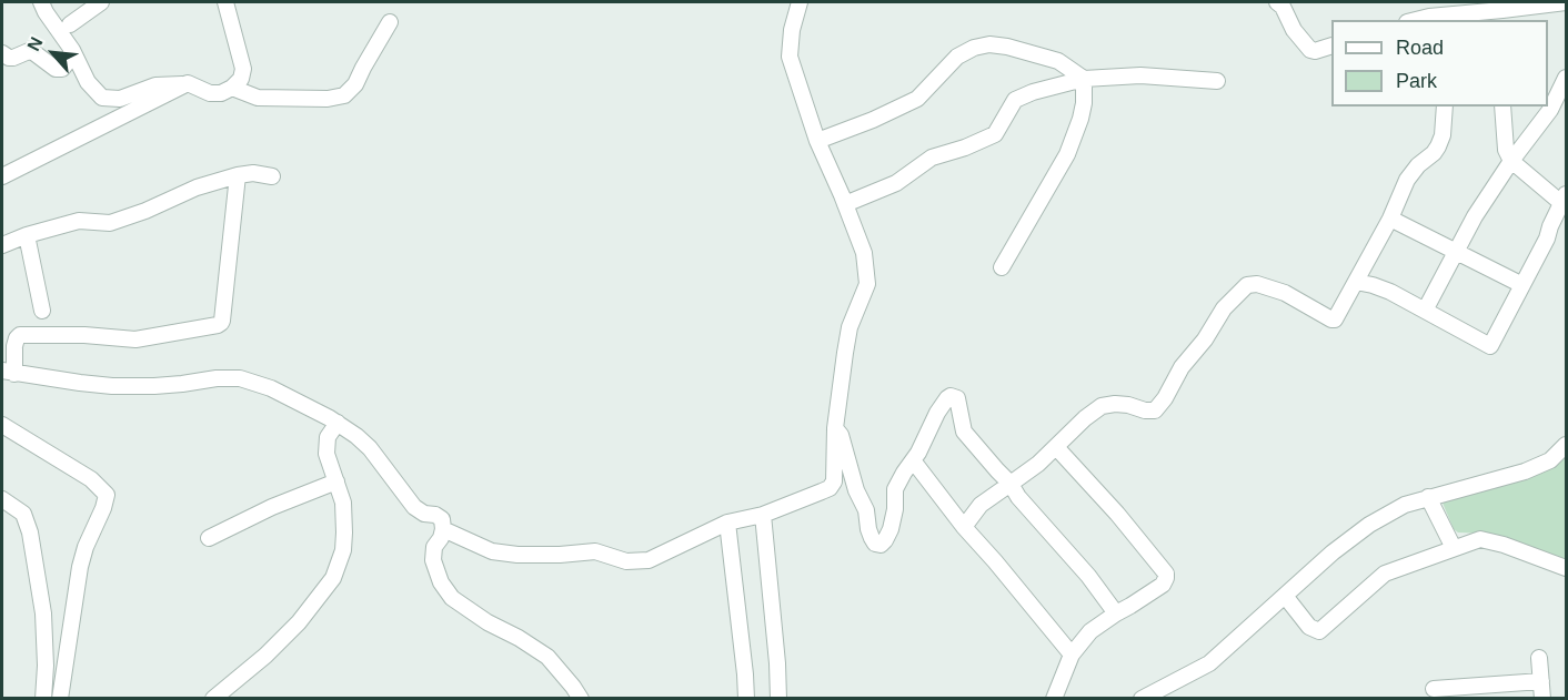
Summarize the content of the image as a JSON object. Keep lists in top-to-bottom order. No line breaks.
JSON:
{"legend":["Road","Park"],"north":"top left"}
